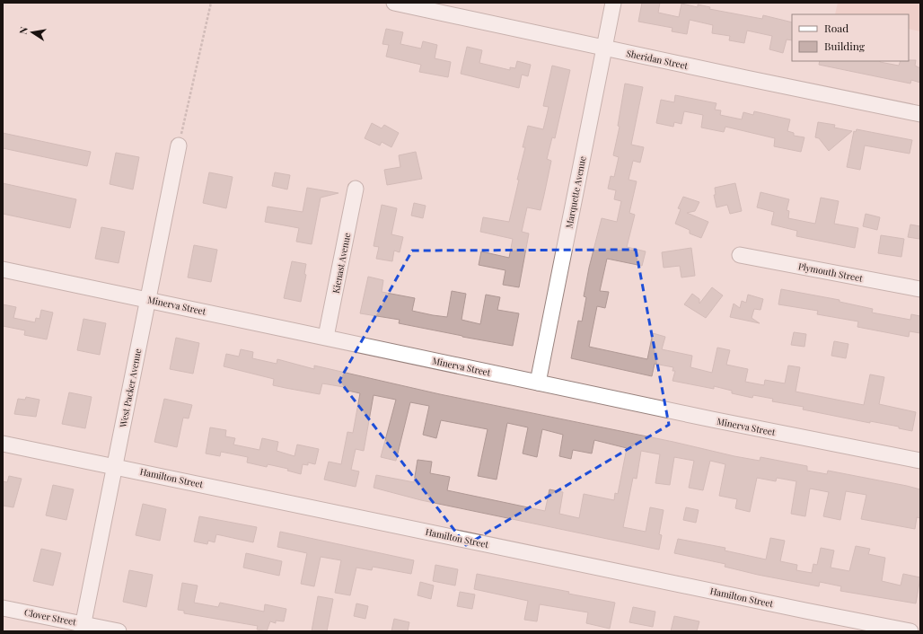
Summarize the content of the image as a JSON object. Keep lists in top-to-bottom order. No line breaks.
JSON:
{"streets":{"street":["Sheridan Street","Marquette Avenue","Kienast Avenue","Plymouth Street","Minerva Street","West Packer Avenue","Hamilton Street","Clover Street"]},"crossings":[["Sheridan Street","Marquette Avenue"],["Marquette Avenue","Minerva Street"],["Kienast Avenue","Minerva Street"],["Minerva Street","West Packer Avenue"],["West Packer Avenue","Hamilton Street"],["West Packer Avenue","Clover Street"]],"legend":["Road","Building"],"north":"left"}
